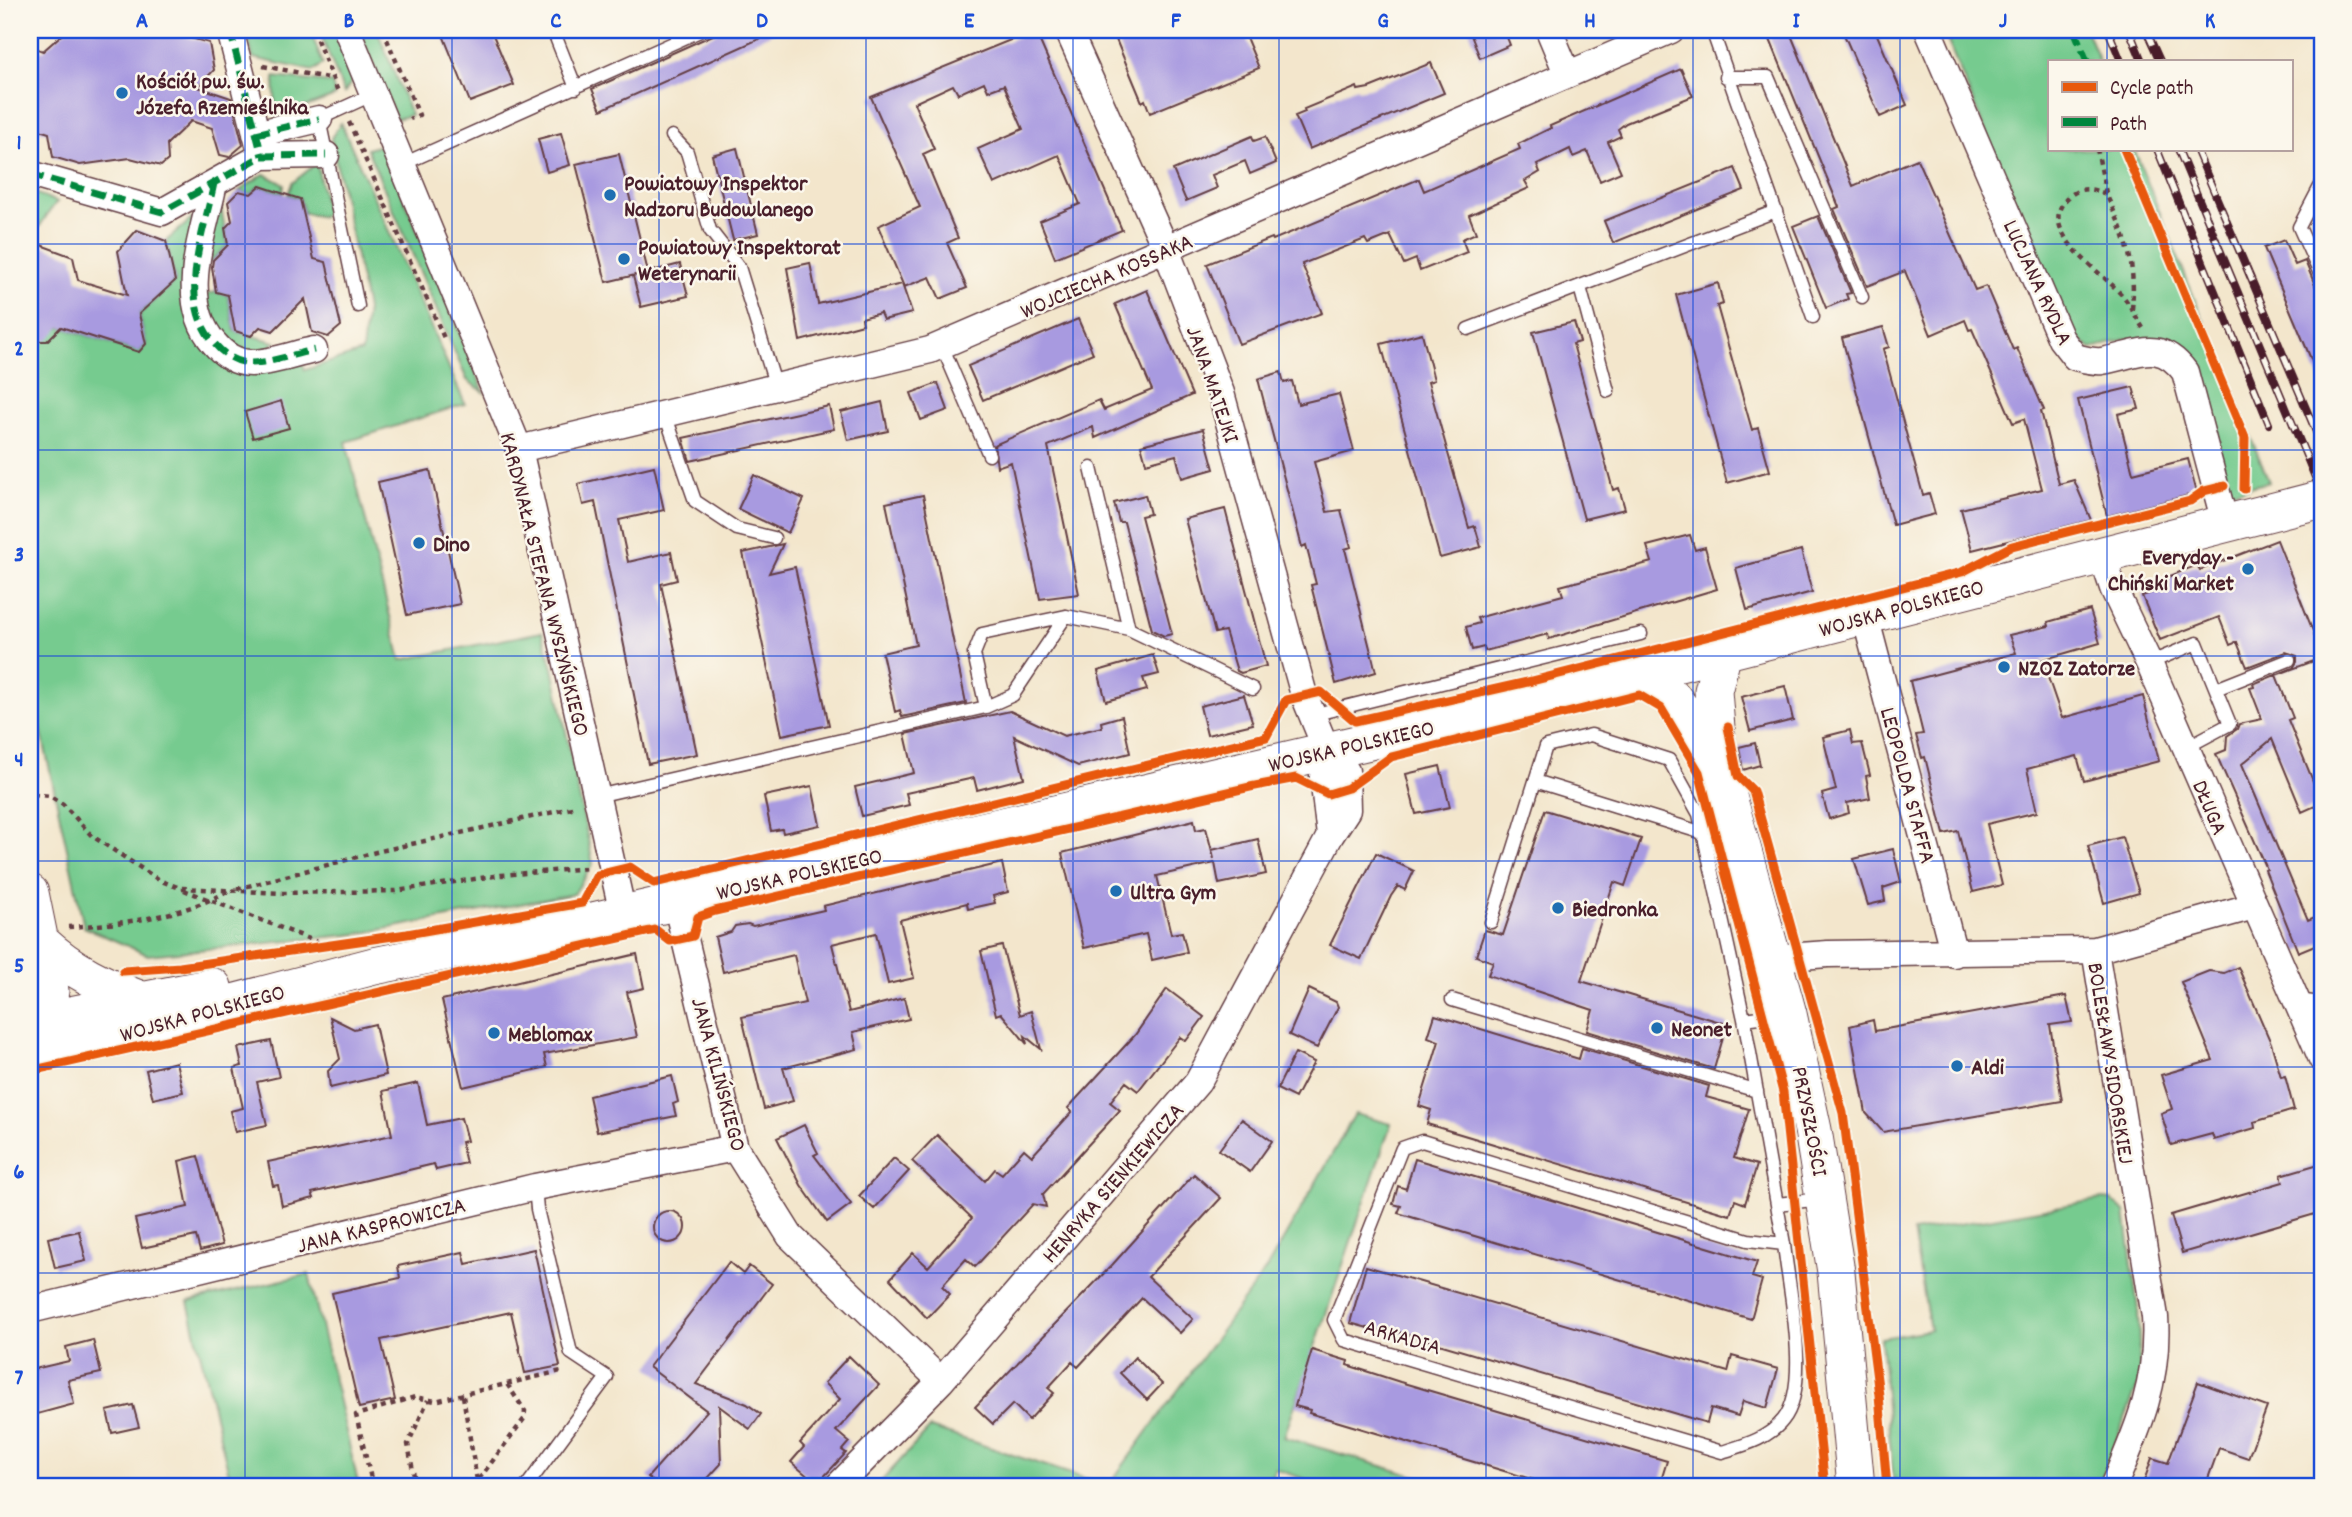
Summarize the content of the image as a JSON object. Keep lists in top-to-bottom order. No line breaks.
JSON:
{"streets":{"street":["WOJCIECHA KOSSAKA","LUCJANA RYDLA","JANA MATEJKI","KARDYNAŁA STEFANA WYSZYŃSKIEGO","WOJSKA POLSKIEGO","LEOPOLDA STAFFA","DŁUGA","BOLESŁAWY SIDORSKIEJ","JANA KILIŃSKIEGO","PRZYSZŁOŚCI","HENRYKA SIENKIEWICZA","JANA KASPROWICZA"],"lane":["ARKADIA"]},"crossings":[["WOJCIECHA KOSSAKA","JANA MATEJKI"],["WOJCIECHA KOSSAKA","KARDYNAŁA STEFANA WYSZYŃSKIEGO"],["JANA MATEJKI","WOJSKA POLSKIEGO"],["JANA MATEJKI","HENRYKA SIENKIEWICZA"],["KARDYNAŁA STEFANA WYSZYŃSKIEGO","WOJSKA POLSKIEGO"],["WOJSKA POLSKIEGO","LEOPOLDA STAFFA"],["WOJSKA POLSKIEGO","DŁUGA"],["WOJSKA POLSKIEGO","JANA KILIŃSKIEGO"],["WOJSKA POLSKIEGO","PRZYSZŁOŚCI"],["WOJSKA POLSKIEGO","HENRYKA SIENKIEWICZA"],["LEOPOLDA STAFFA","BOLESŁAWY SIDORSKIEJ"],["BOLESŁAWY SIDORSKIEJ","PRZYSZŁOŚCI"],["JANA KILIŃSKIEGO","HENRYKA SIENKIEWICZA"],["JANA KILIŃSKIEGO","JANA KASPROWICZA"]],"places":["Kościół pw. św. Józefa Rzemieślnika","Powiatowy Inspektor Nadzoru Budowlanego","Powiatowy Inspektorat Weterynarii","Dino","Everyday - Chiński Market","NZOZ Zatorze","Ultra Gym","Biedronka","Neonet","Meblomax","Aldi"],"legend":["Cycle path","Path"],"grid":{"columns":["A","B","C","D","E","F","G","H","I","J","K"],"rows":["1","2","3","4","5","6","7"]}}
